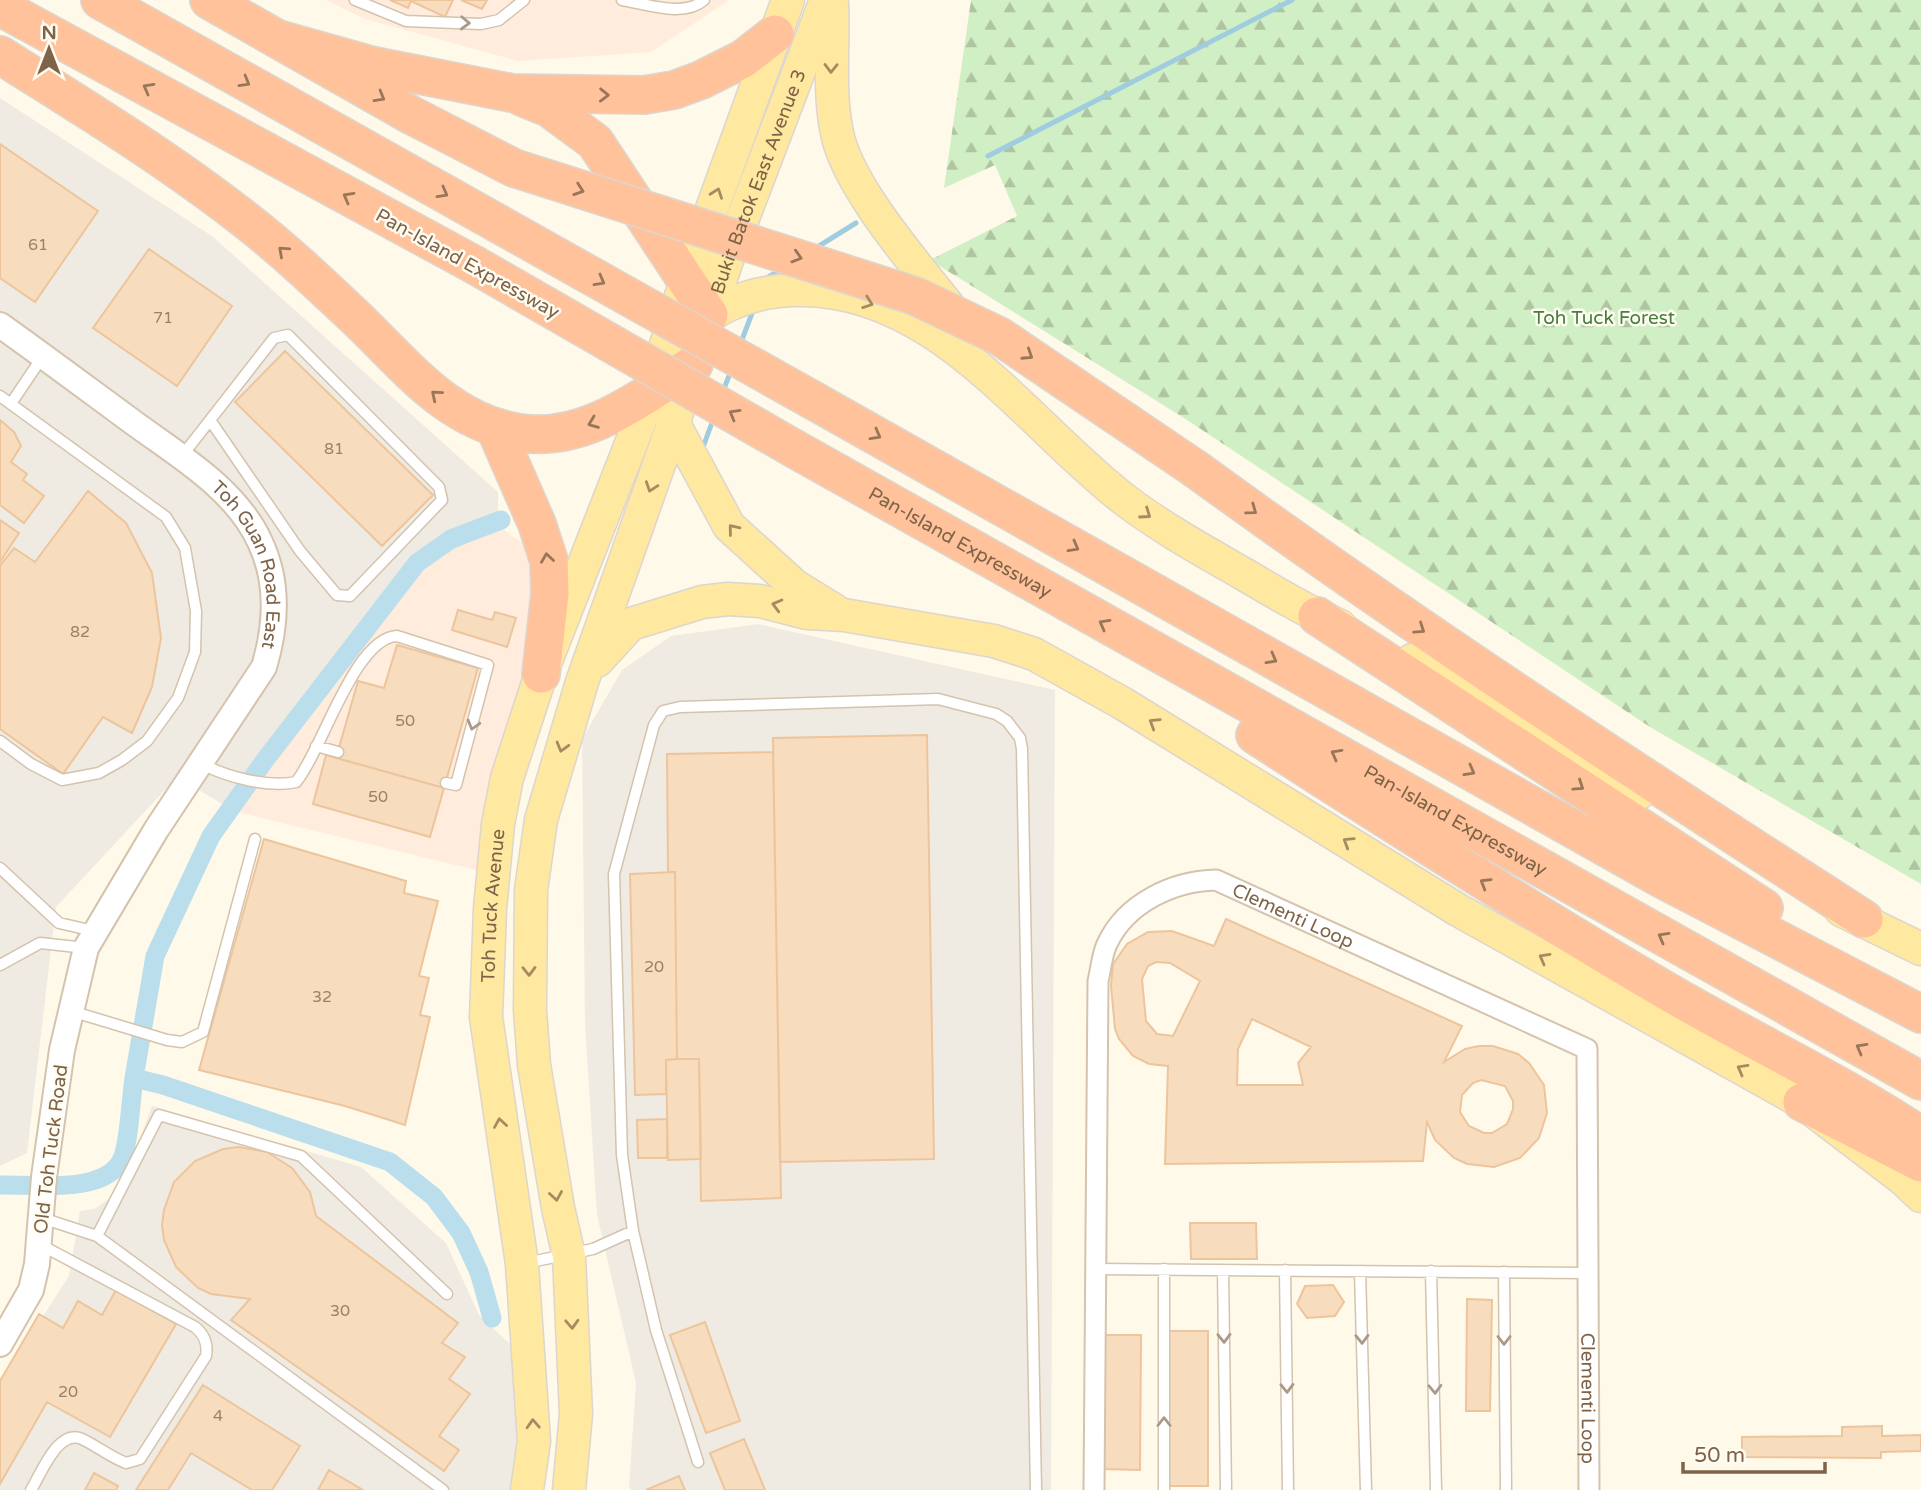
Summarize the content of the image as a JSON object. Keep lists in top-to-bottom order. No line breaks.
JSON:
{"streets":{"highway":["Pan-Island Expressway"],"main road":["Bukit Batok East Avenue 3","Toh Tuck Avenue"],"street":["Toh Guan Road East","Clementi Loop","Old Toh Tuck Road"]},"crossings":[["Bukit Batok East Avenue 3","Toh Tuck Avenue"],["Toh Guan Road East","Old Toh Tuck Road"]],"parks":["Toh Tuck Forest"],"house_numbers":["61","71","81","82","50","50","20","32","30","20","4"],"scale_bar":"50 m","north":"top"}
